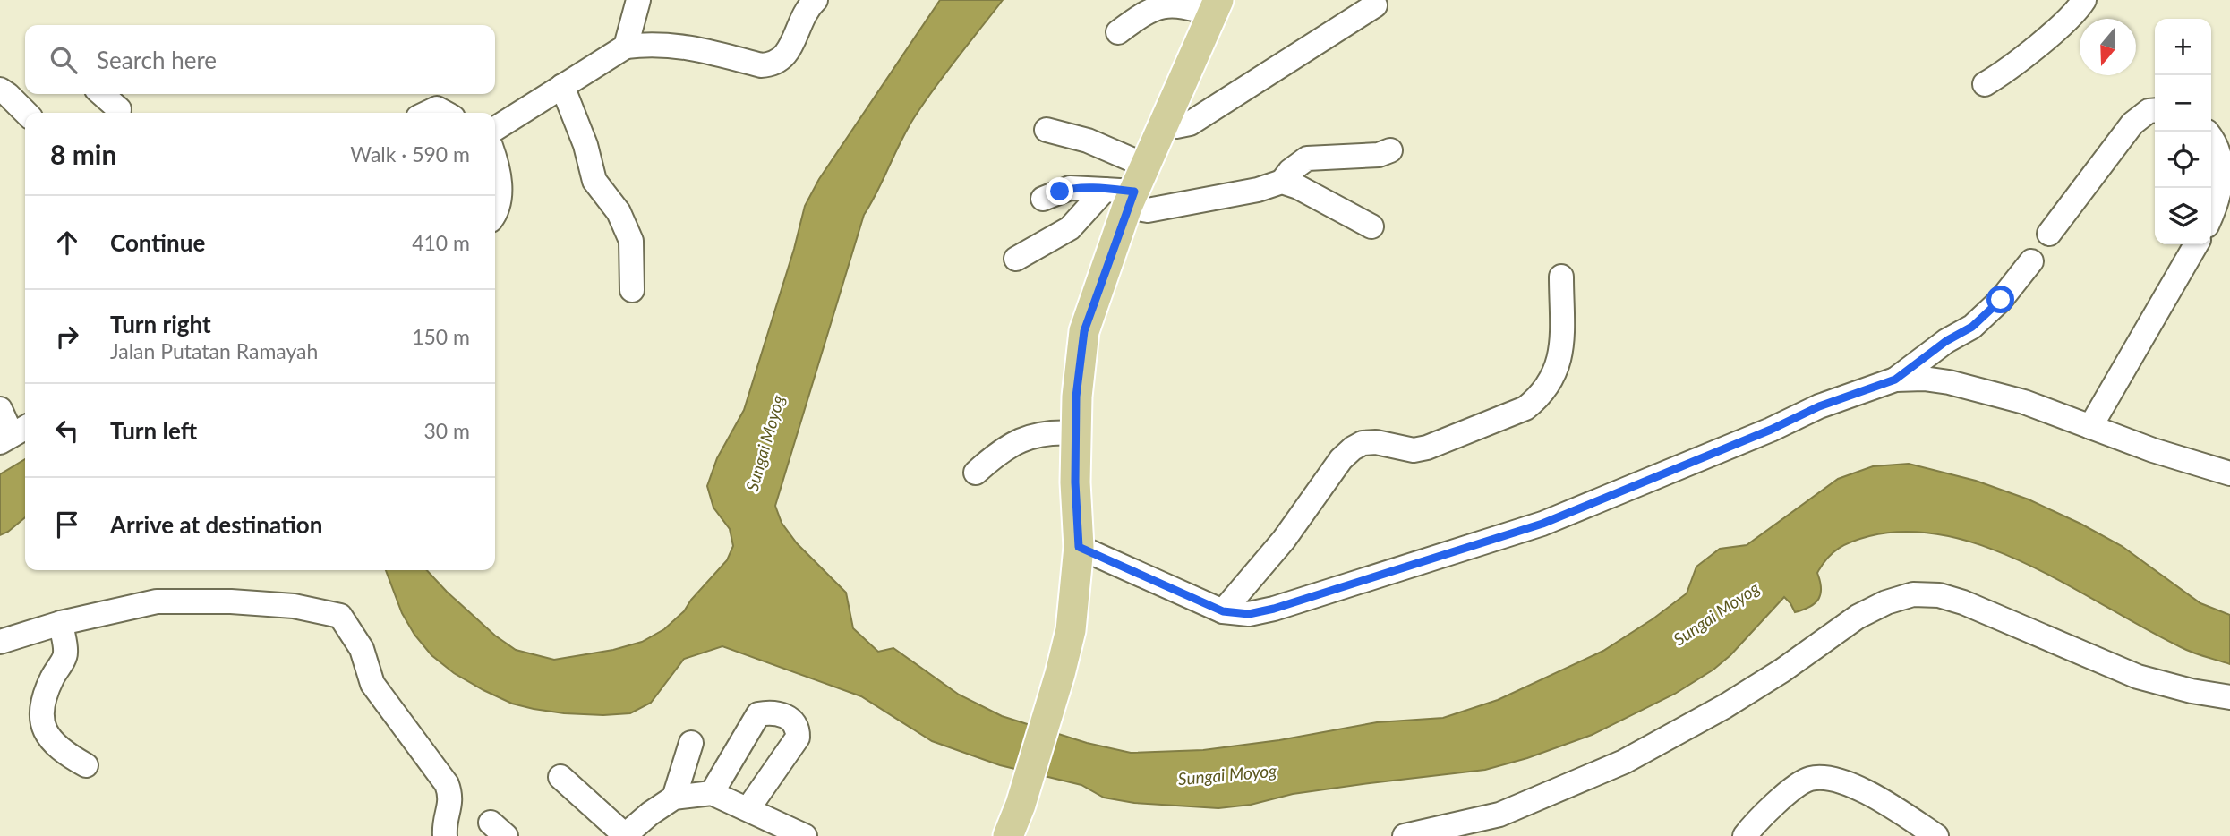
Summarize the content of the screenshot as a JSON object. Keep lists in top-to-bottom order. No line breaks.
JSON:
{"water":["Sungai Moyog"],"north":"bottom","page":{"map_buttons":["+","−"],"search":"Search here","heading":["8 min","Walk · 590 m"],"list":[["Continue","410 m"],["Turn right","Jalan Putatan Ramayah","150 m"],["Turn left","30 m"],"Arrive at destination"]}}
